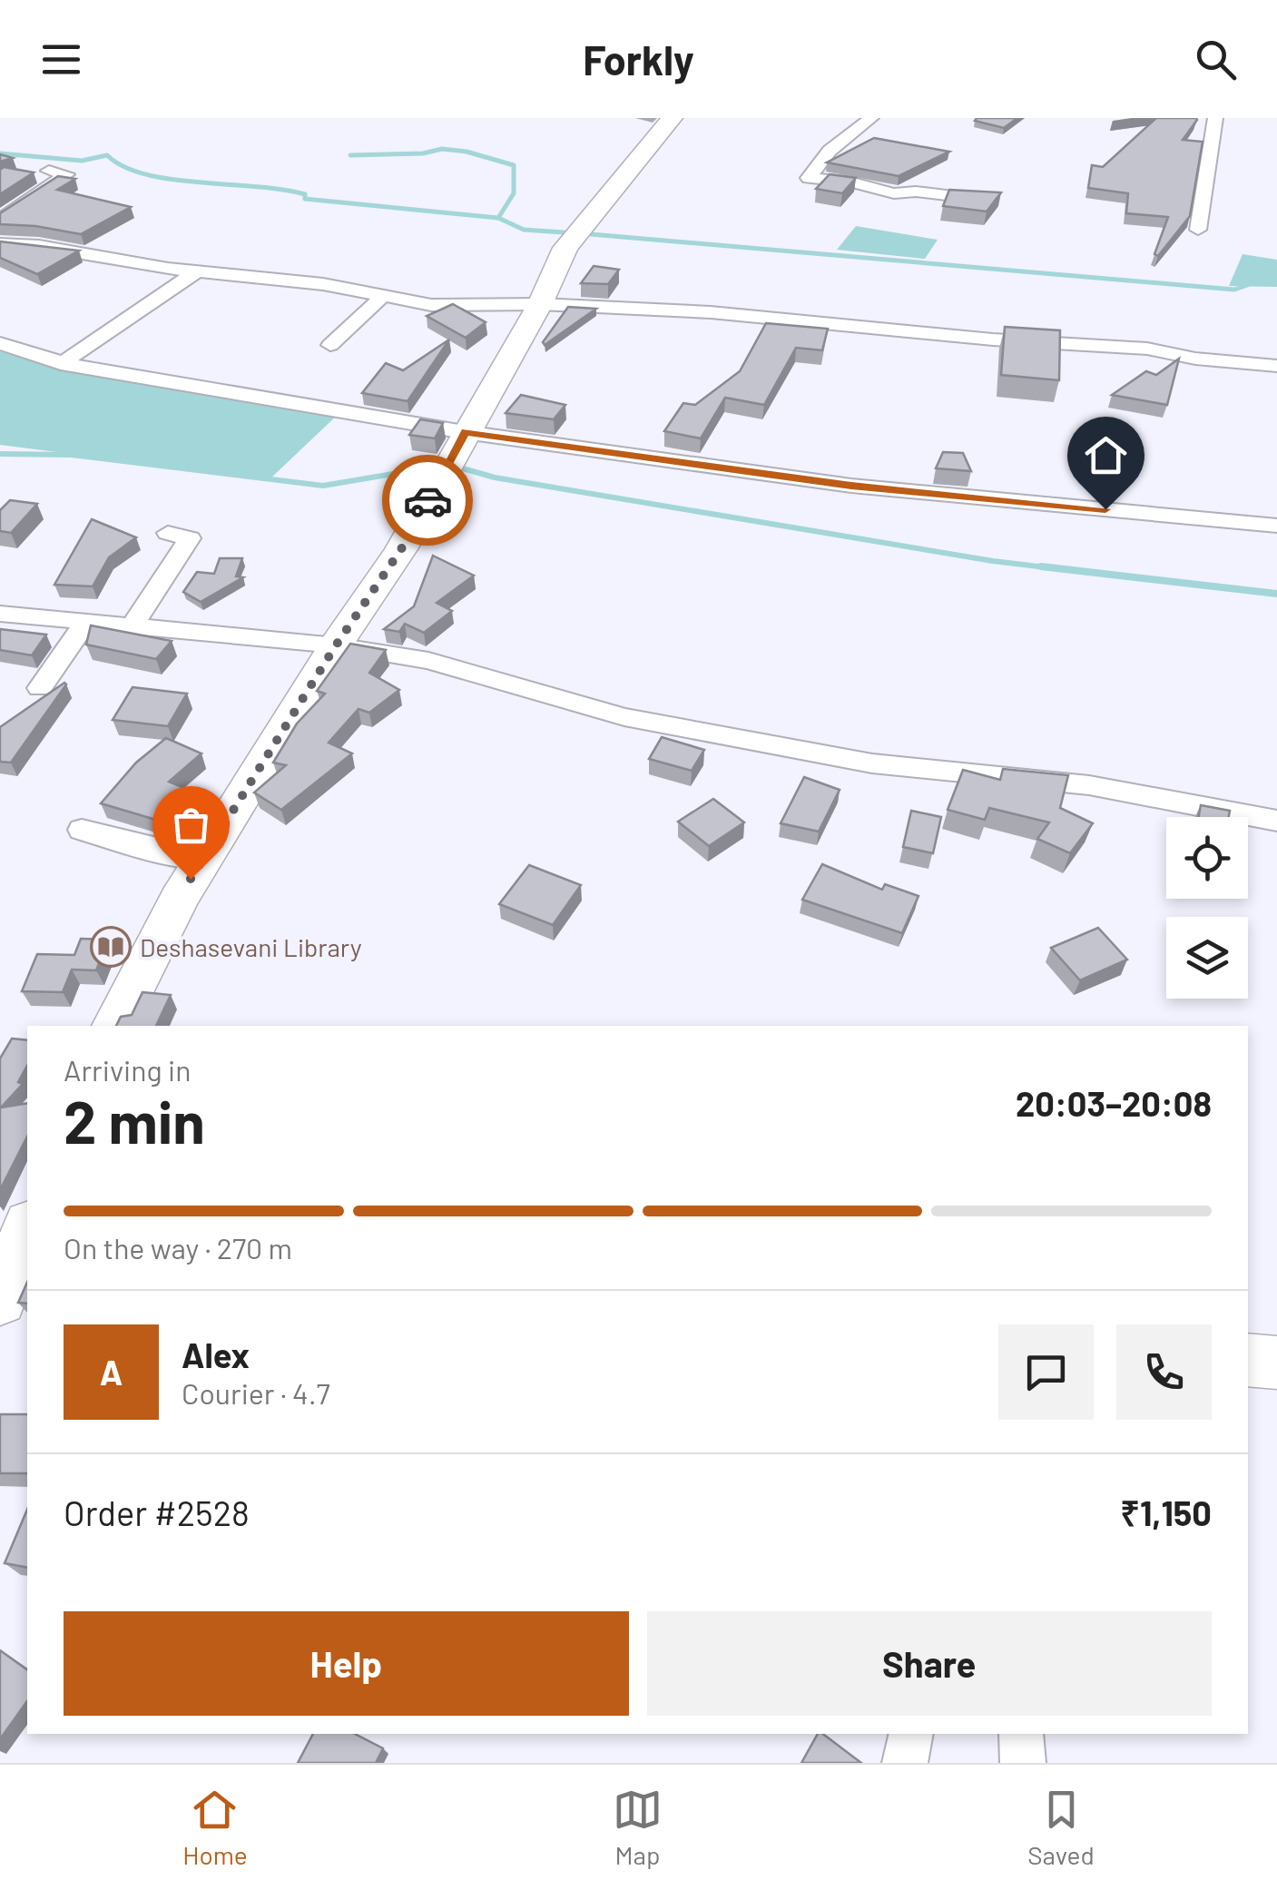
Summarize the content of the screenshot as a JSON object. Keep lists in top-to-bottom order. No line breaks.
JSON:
{"places":{"library":["Deshasevani Library"]},"page":{"header":"Forkly","heading":["2 min","Arriving in","20:03–20:08"],"panel":["Alex","Courier · 4.7","Order #2528","₹1,150"],"bar":"On the way · 270 m","round":"A","buttons":["Help","Share"],"tabs":["Home","Map","Saved"]}}
